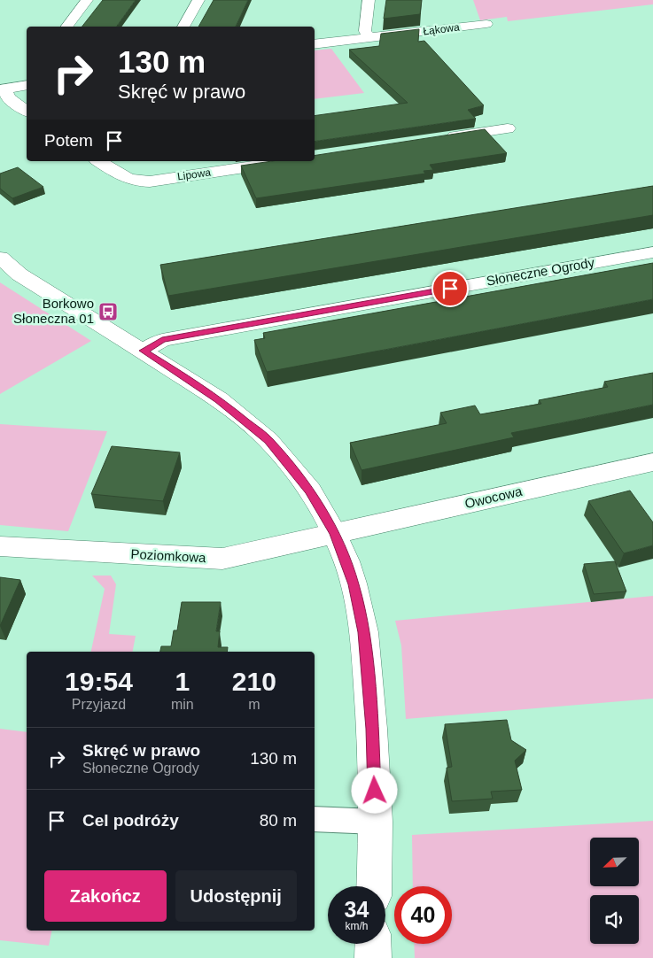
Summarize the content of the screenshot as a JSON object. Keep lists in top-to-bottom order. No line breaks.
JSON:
{"streets":{"street":["Łąkowa","Lipowa","Słoneczne Ogrody","Owocowa","Poziomkowa"]},"crossings":[["Owocowa","Poziomkowa"]],"places":{"bus stop":["Borkowo Słoneczna 01"]},"north":"bottom left","page":{"turn":["130 m","Skręć w prawo"],"then":"Potem","eta":["19:54","Przyjazd","1","min","210","m"],"list":[{"name":"Skręć w prawo","note":"Słoneczne Ogrody","value":"130 m"},{"name":"Cel podróży","value":"80 m"}],"buttons":["Zakończ","Udostępnij"],"speed":"34 km/h","limit":"40"}}
